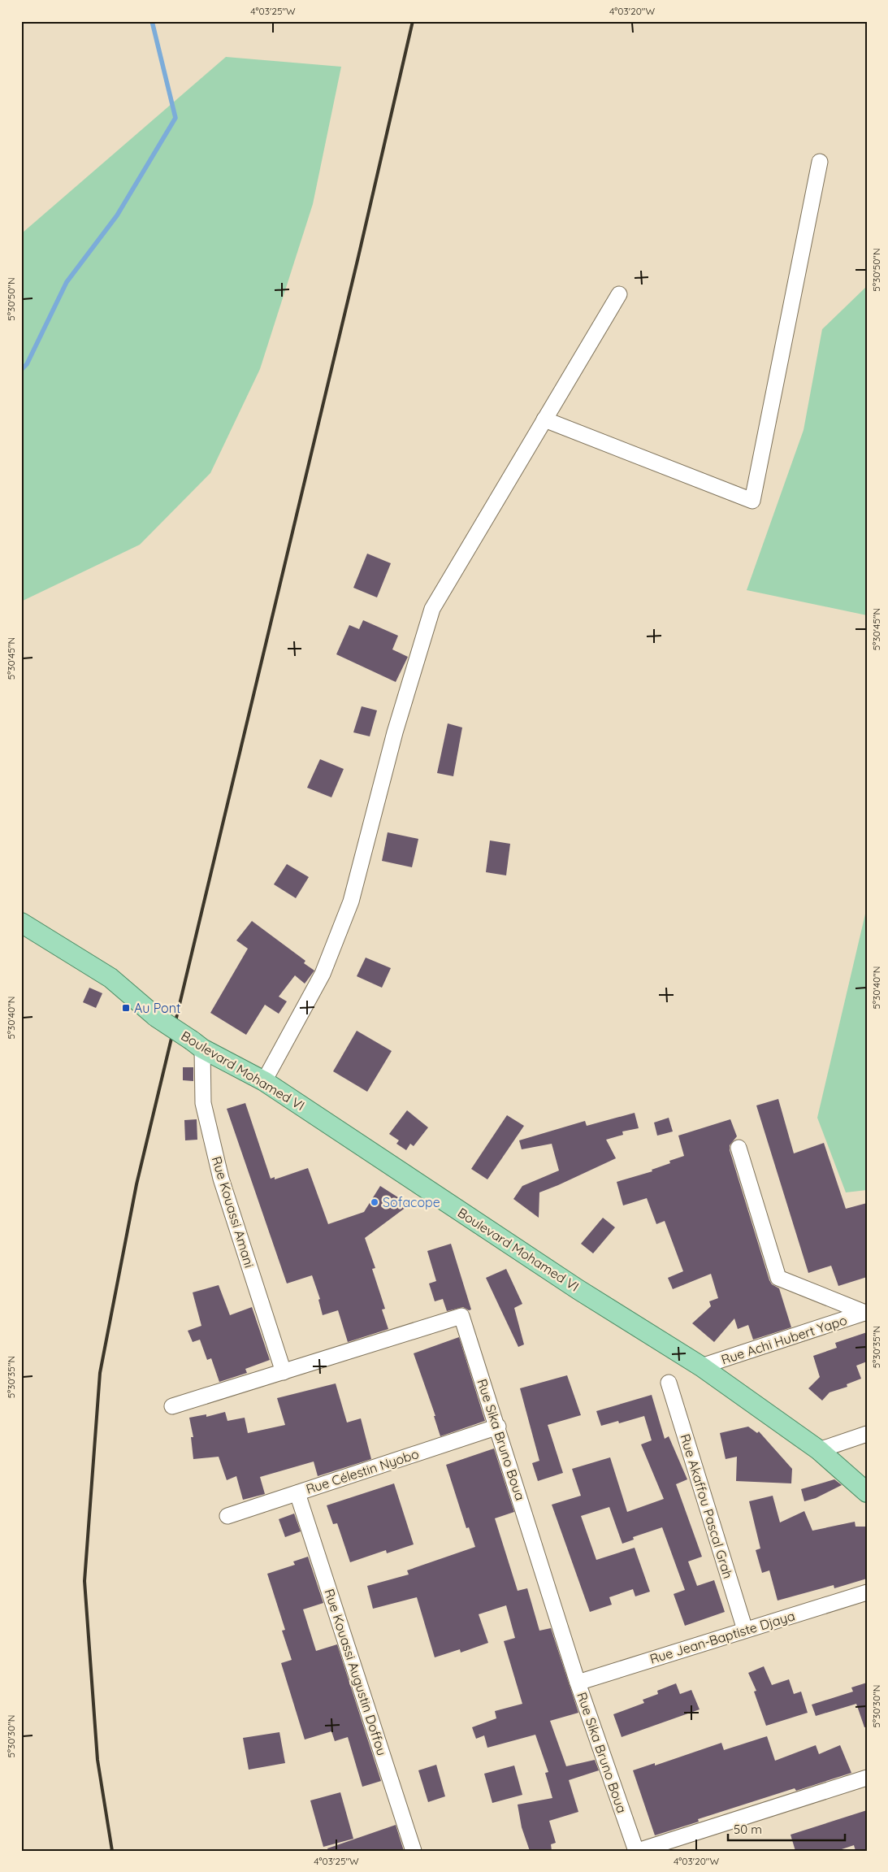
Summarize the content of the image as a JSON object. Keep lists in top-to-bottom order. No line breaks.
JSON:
{"streets":{"main road":["Boulevard Mohamed VI"],"street":["Rue Kouassi Amani","Rue Achi Hubert Yapo","Rue Sika Bruno Boua","Rue Célestin Nyobo","Rue Akaffou Pascal Grah","Rue Jean-Baptiste Djaya","Rue Kouassi Augustin Doffou"]},"crossings":[["Boulevard Mohamed VI","Rue Kouassi Amani"],["Boulevard Mohamed VI","Rue Achi Hubert Yapo"],["Rue Kouassi Amani","Rue Sika Bruno Boua"],["Rue Sika Bruno Boua","Rue Célestin Nyobo"],["Rue Sika Bruno Boua","Rue Jean-Baptiste Djaya"],["Rue Célestin Nyobo","Rue Kouassi Augustin Doffou"],["Rue Akaffou Pascal Grah","Rue Jean-Baptiste Djaya"]],"places":{"transit":["Au Pont"],"other":["Sofacope"]},"scale_bar":"50 m","coordinates":["4°03'25\"W","4°03'20\"W","5°30'50\"N","5°30'45\"N","5°30'40\"N","5°30'35\"N","5°30'30\"N"]}
